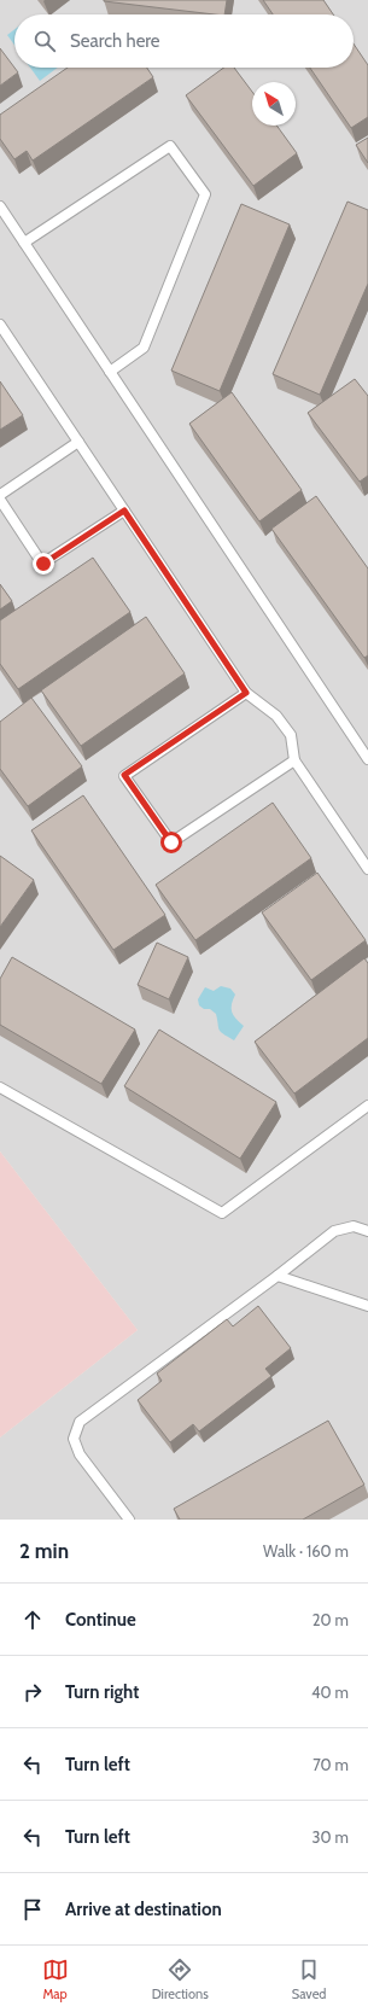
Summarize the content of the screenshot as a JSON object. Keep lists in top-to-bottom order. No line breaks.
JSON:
{"north":"top left","page":{"search":"Search here","heading":["2 min","Walk · 160 m"],"list":[["Continue","20 m"],["Turn right","40 m"],["Turn left","70 m"],["Turn left","30 m"],"Arrive at destination"],"nav":["Map","Directions","Saved"]}}
